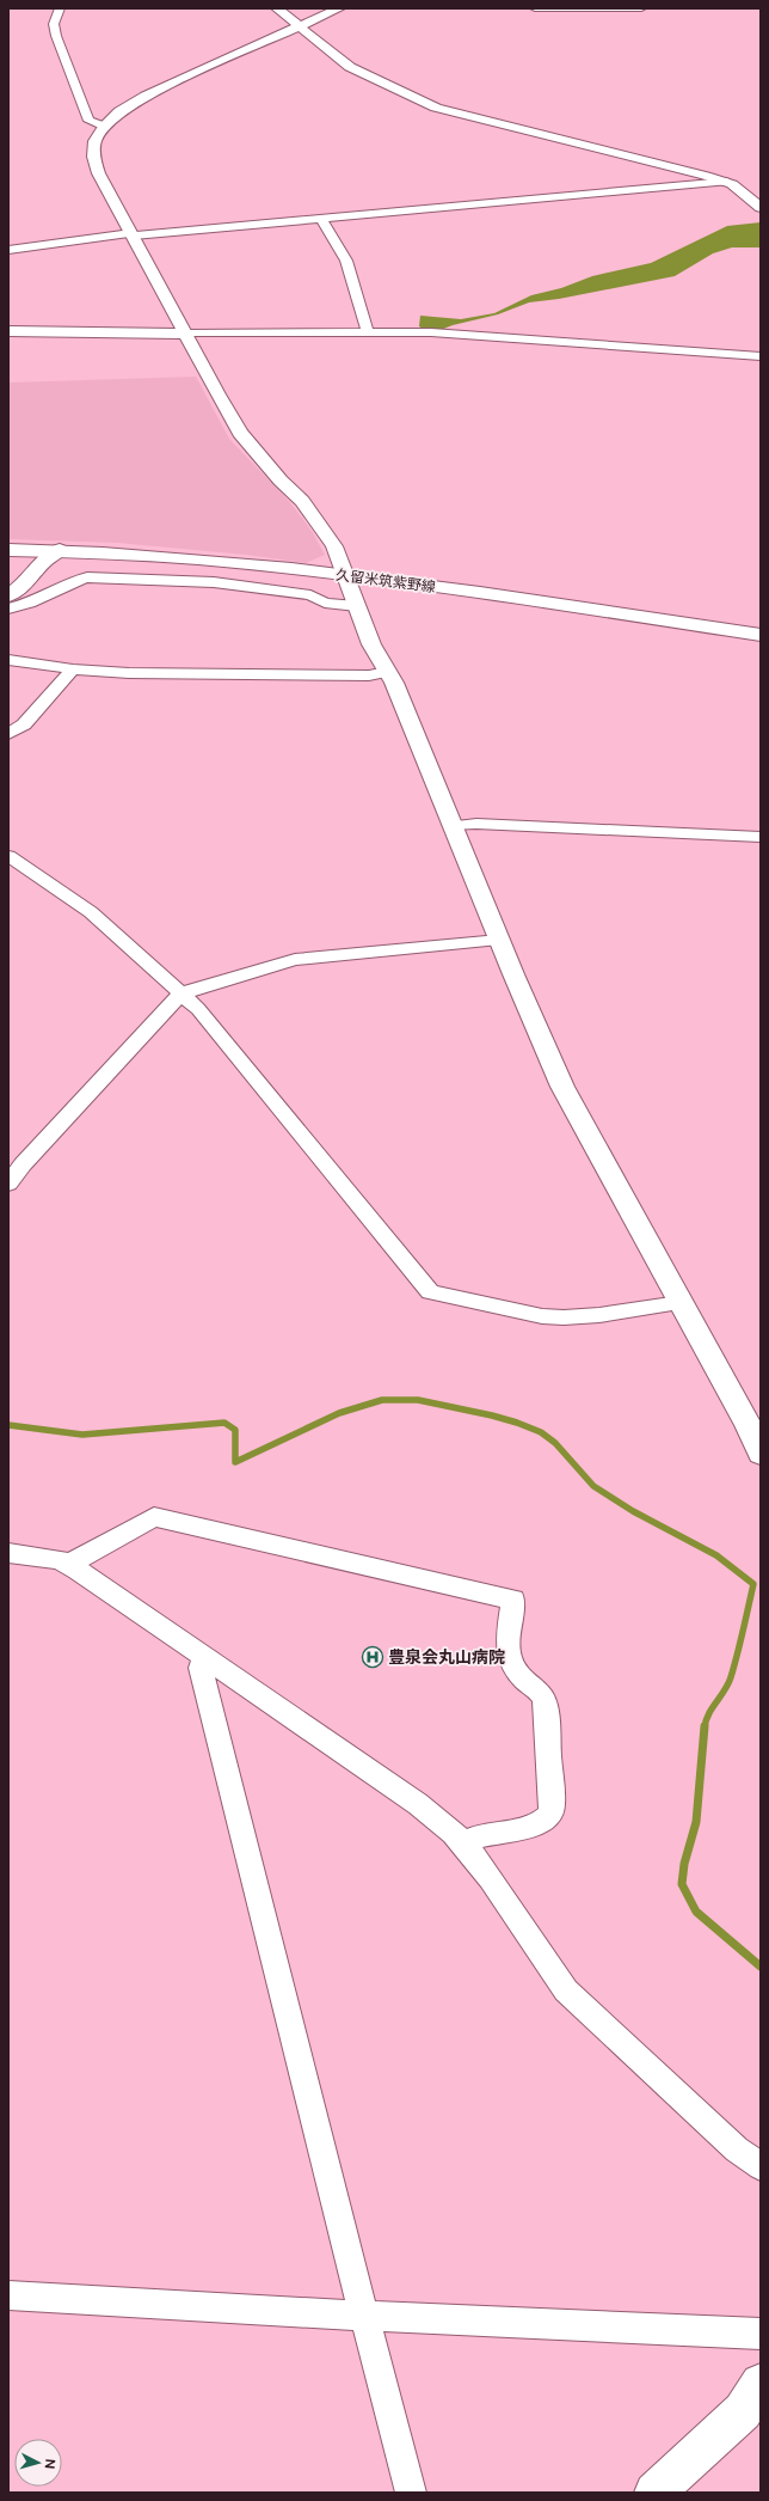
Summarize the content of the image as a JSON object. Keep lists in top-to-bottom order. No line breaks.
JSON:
{"streets":{"main road":["久留米筑紫野線"]},"places":{"hospital":["豊泉会丸山病院"]},"north":"right"}
